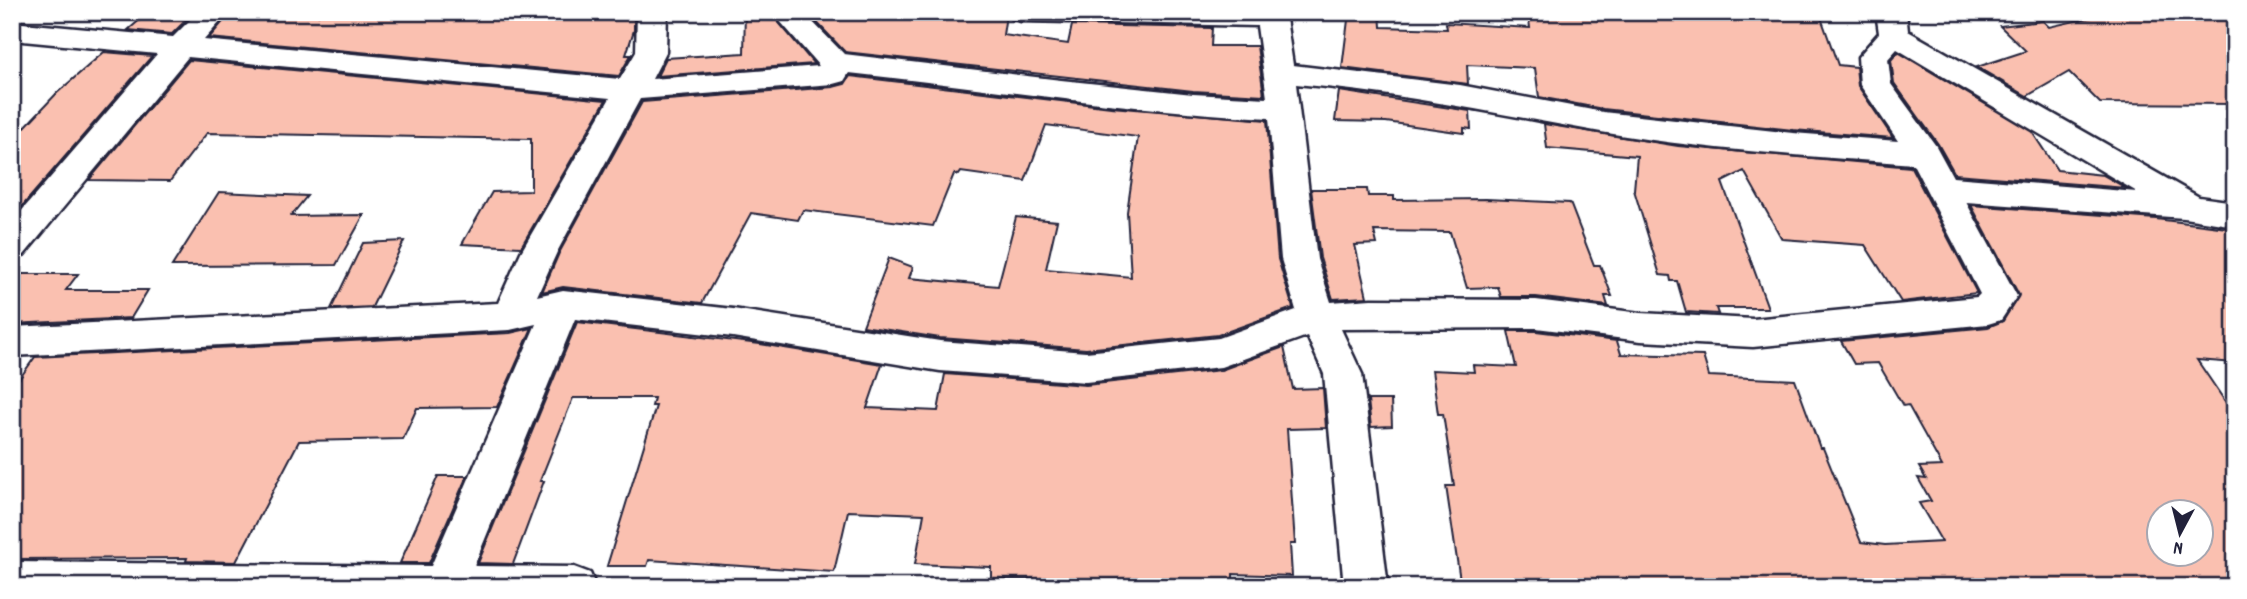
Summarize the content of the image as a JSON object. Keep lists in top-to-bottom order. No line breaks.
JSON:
{"north":"bottom"}
